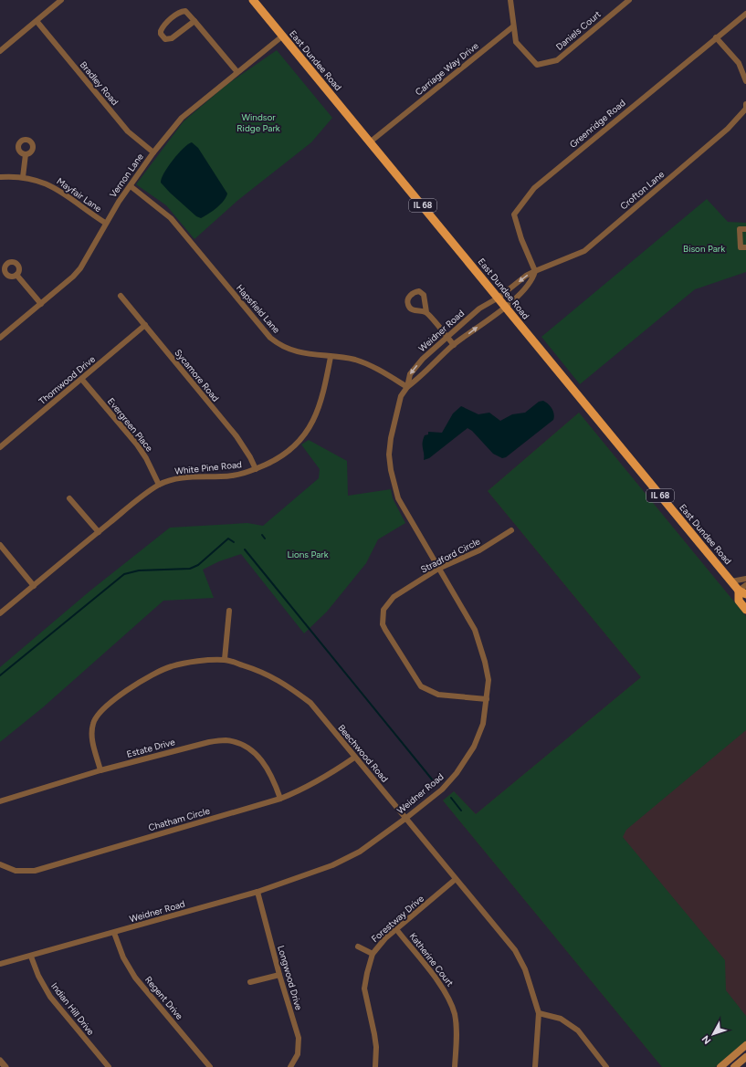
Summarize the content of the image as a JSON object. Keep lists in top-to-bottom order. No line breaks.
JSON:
{"streets":{"main road":["East Dundee Road","IL 68"],"street":["Daniels Court","Carriage Way Drive","Bradley Road","Greenridge Road","Vernon Lane","Crofton Lane","Mayfair Lane","Hapsfield Lane","Weidner Road","Sycamore Road","Thornwood Drive","Evergreen Place","White Pine Road","Stradford Circle","Estate Drive","Beechwood Road","Chatham Circle","Forestway Drive","Katherine Court","Longwood Drive","Regent Drive","Indian Hill Drive"]},"crossings":[["Daniels Court","Carriage Way Drive"],["East Dundee Road","Carriage Way Drive"],["East Dundee Road","Vernon Lane"],["East Dundee Road","Crofton Lane"],["East Dundee Road","Weidner Road"],["Bradley Road","Vernon Lane"],["Greenridge Road","Crofton Lane"],["Vernon Lane","Mayfair Lane"],["Vernon Lane","Hapsfield Lane"],["Crofton Lane","Weidner Road"],["Hapsfield Lane","Weidner Road"],["Hapsfield Lane","White Pine Road"],["Weidner Road","Stradford Circle"],["Weidner Road","Beechwood Road"],["Weidner Road","Longwood Drive"],["Weidner Road","Regent Drive"],["Weidner Road","Indian Hill Drive"],["Sycamore Road","Thornwood Drive"],["Sycamore Road","White Pine Road"],["Thornwood Drive","Evergreen Place"],["Evergreen Place","White Pine Road"],["Estate Drive","Beechwood Road"],["Estate Drive","Chatham Circle"],["Beechwood Road","Chatham Circle"],["Beechwood Road","Forestway Drive"],["Forestway Drive","Katherine Court"]],"parks":["Windsor Ridge Park","Bison Park","Lions Park"],"north":"bottom left"}
